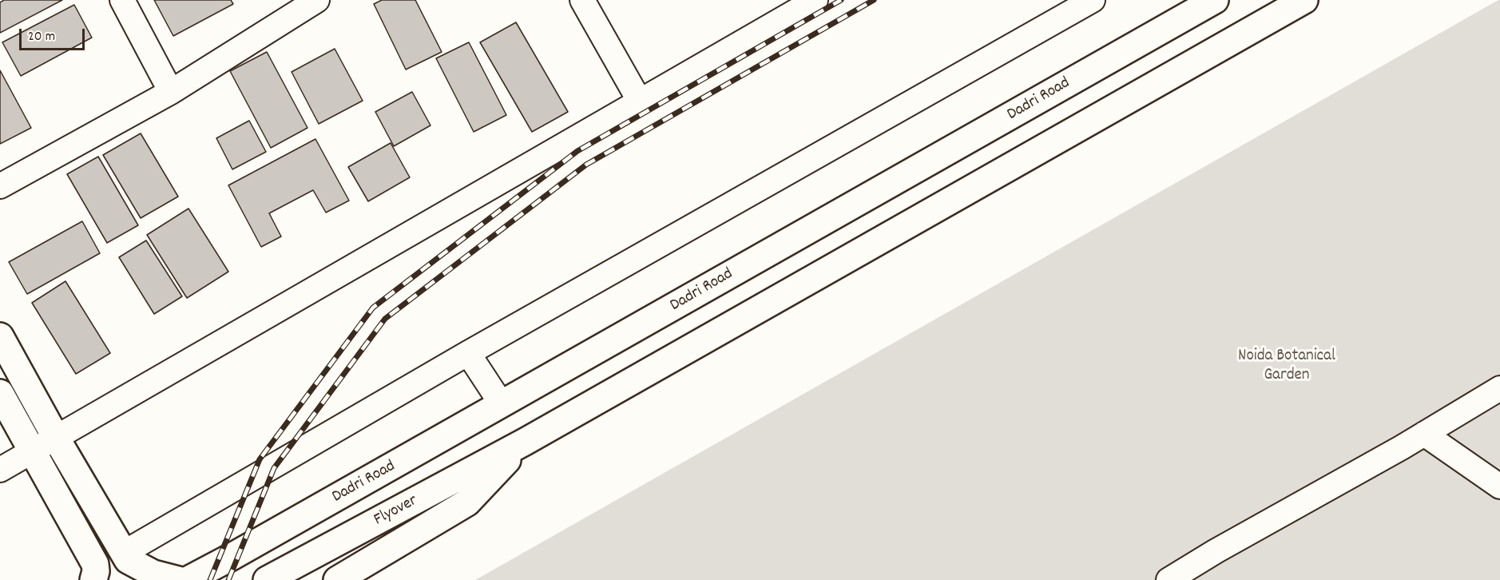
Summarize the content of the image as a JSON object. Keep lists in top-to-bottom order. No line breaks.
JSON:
{"streets":{"main road":["Dadri Road","Flyover"]},"parks":["Noida Botanical Garden"],"scale_bar":"20 m"}
